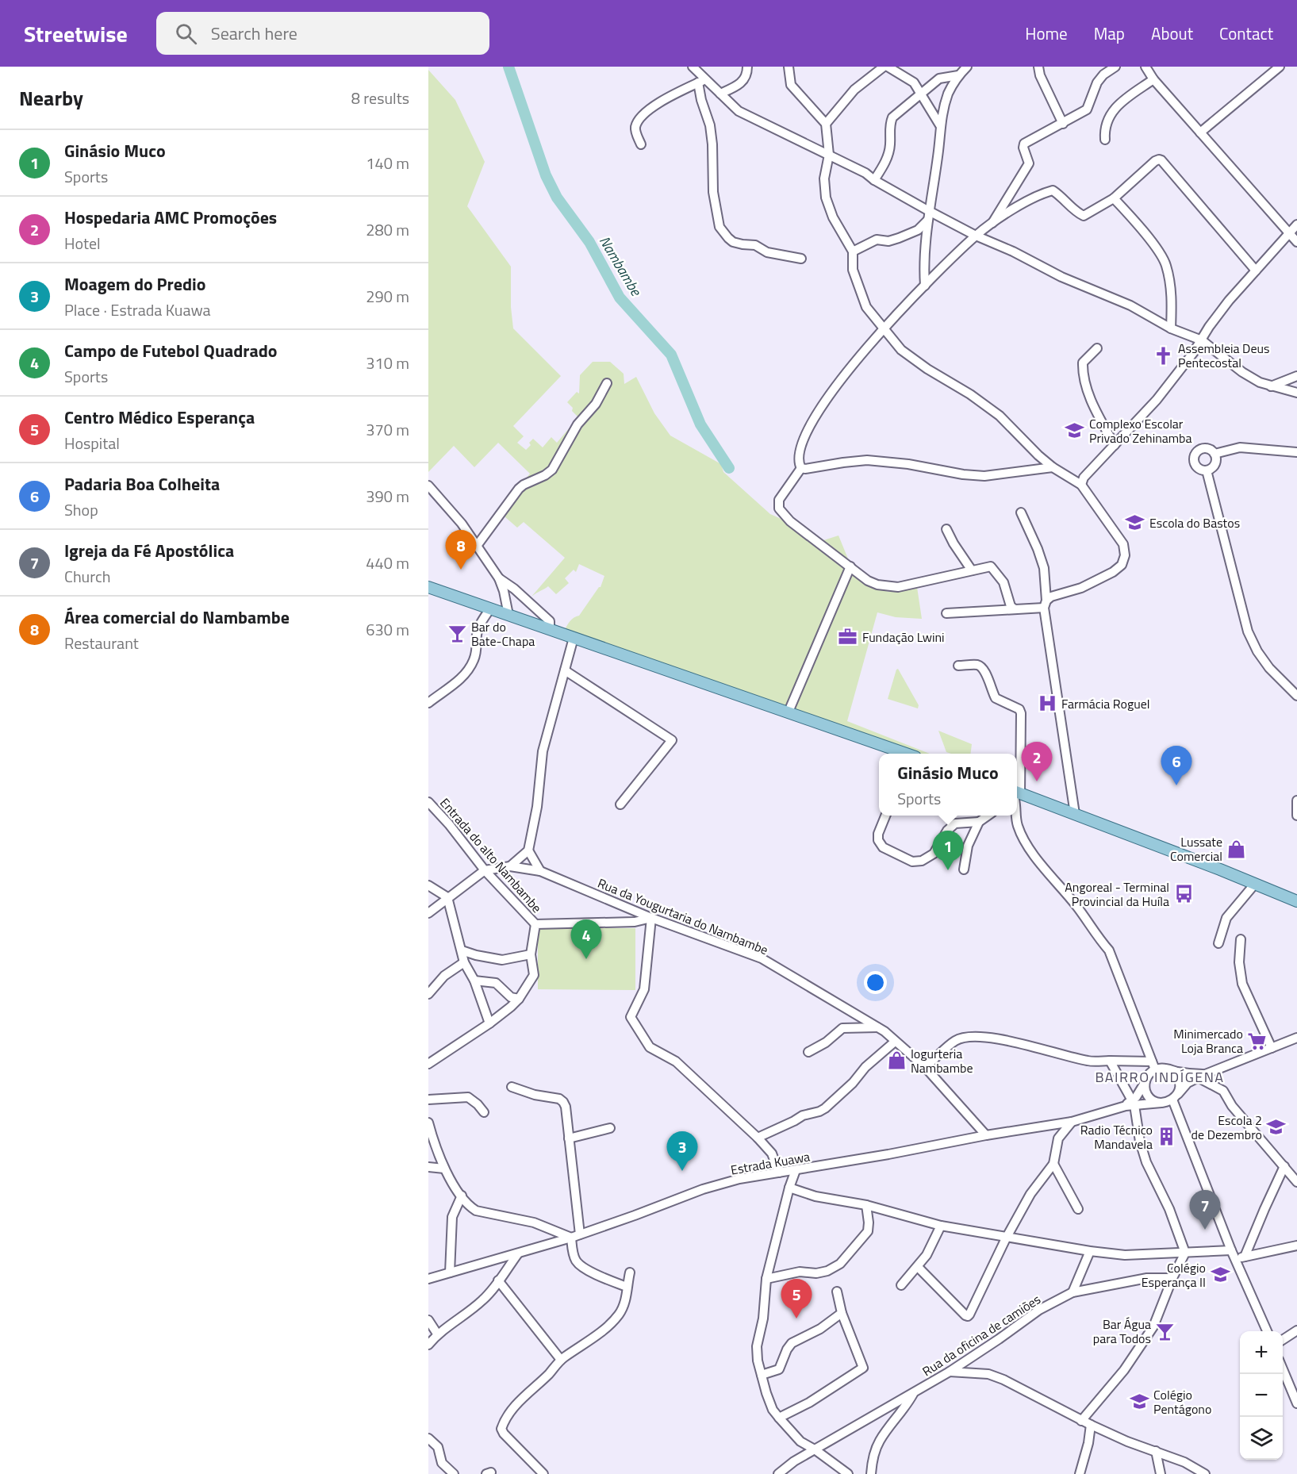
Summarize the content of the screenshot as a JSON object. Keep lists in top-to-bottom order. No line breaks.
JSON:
{"streets":{"street":["Entrada do alto Nambambe","Rua da Yougurtaria do Nambambe","Estrada Kuawa","Rua da oficina de camiões"]},"crossings":[["Entrada do alto Nambambe","Rua da Yougurtaria do Nambambe"],["Rua da Yougurtaria do Nambambe","Estrada Kuawa"]],"districts":["BAIRRO INDÍGENA"],"water":["Nambambe"],"places":{"church":["Assembleia Deus Pentecostal"],"school or university":["Complexo Escolar Privado Zehinamba","Escola do Bastos","Escola 2 de Dezembro","Colégio Esperança II","Colégio Pentágono"],"bar":["Bar do Bate-Chapa","Bar Água para Todos"],"office":["Fundação Lwini"],"hospital":["Farmácia Roguel"],"shop":["Lussate Comercial","Iogurteria Nambambe"],"bus stop":["Angoreal - Terminal Provincial da Huíla"],"supermarket":["Minimercado Loja Branca"],"building":["Radio Técnico Mandavela"]},"page":{"header":"Streetwise","search":"Search here","nav":["Home","Map","About","Contact"],"heading":["Nearby","8 results"],"list":[{"mark":"1","name":"Ginásio Muco","note":"Sports","value":"140 m"},{"mark":"2","name":"Hospedaria AMC Promoções","note":"Hotel","value":"280 m"},{"mark":"3","name":"Moagem do Predio","note":"Place · Estrada Kuawa","value":"290 m"},{"mark":"4","name":"Campo de Futebol Quadrado","note":"Sports","value":"310 m"},{"mark":"5","name":"Centro Médico Esperança","note":"Hospital","value":"370 m"},{"mark":"6","name":"Padaria Boa Colheita","note":"Shop","value":"390 m"},{"mark":"7","name":"Igreja da Fé Apostólica","note":"Church","value":"440 m"},{"mark":"8","name":"Área comercial do Nambambe","note":"Restaurant","value":"630 m"}],"pins":["8","2","6","1","4","3","7","5"],"popup":["Ginásio Muco","Sports"],"map_buttons":["+","−"]}}
